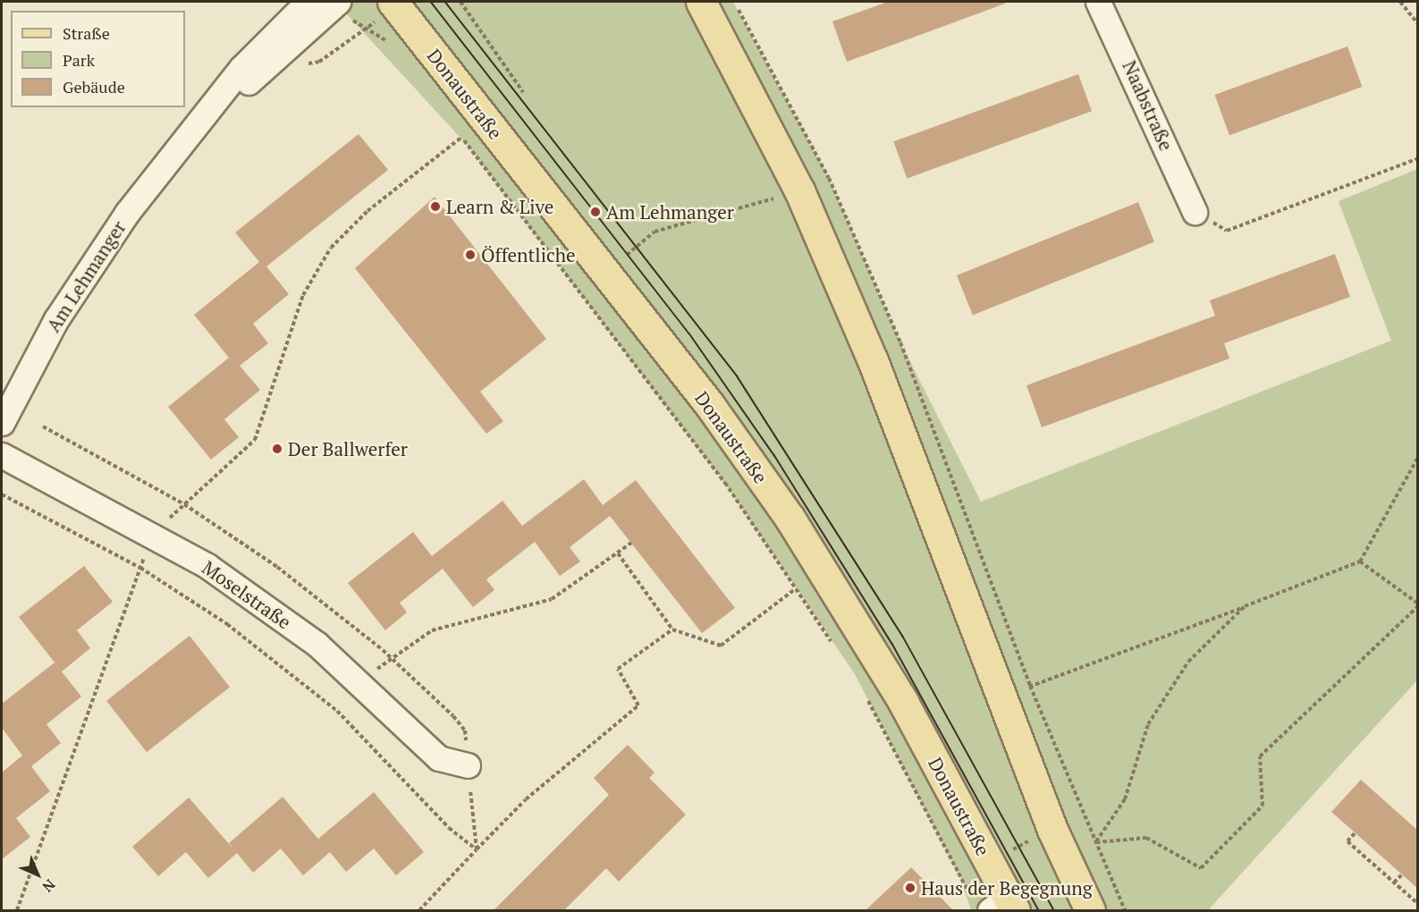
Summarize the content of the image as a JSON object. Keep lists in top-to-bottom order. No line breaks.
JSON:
{"streets":{"main road":["Donaustraße"],"street":["Naabstraße","Am Lehmanger","Moselstraße"]},"places":["Learn & Live","Am Lehmanger","Öffentliche","Der Ballwerfer","Haus der Begegnung"],"legend":["Straße","Park","Gebäude"],"north":"bottom right"}
